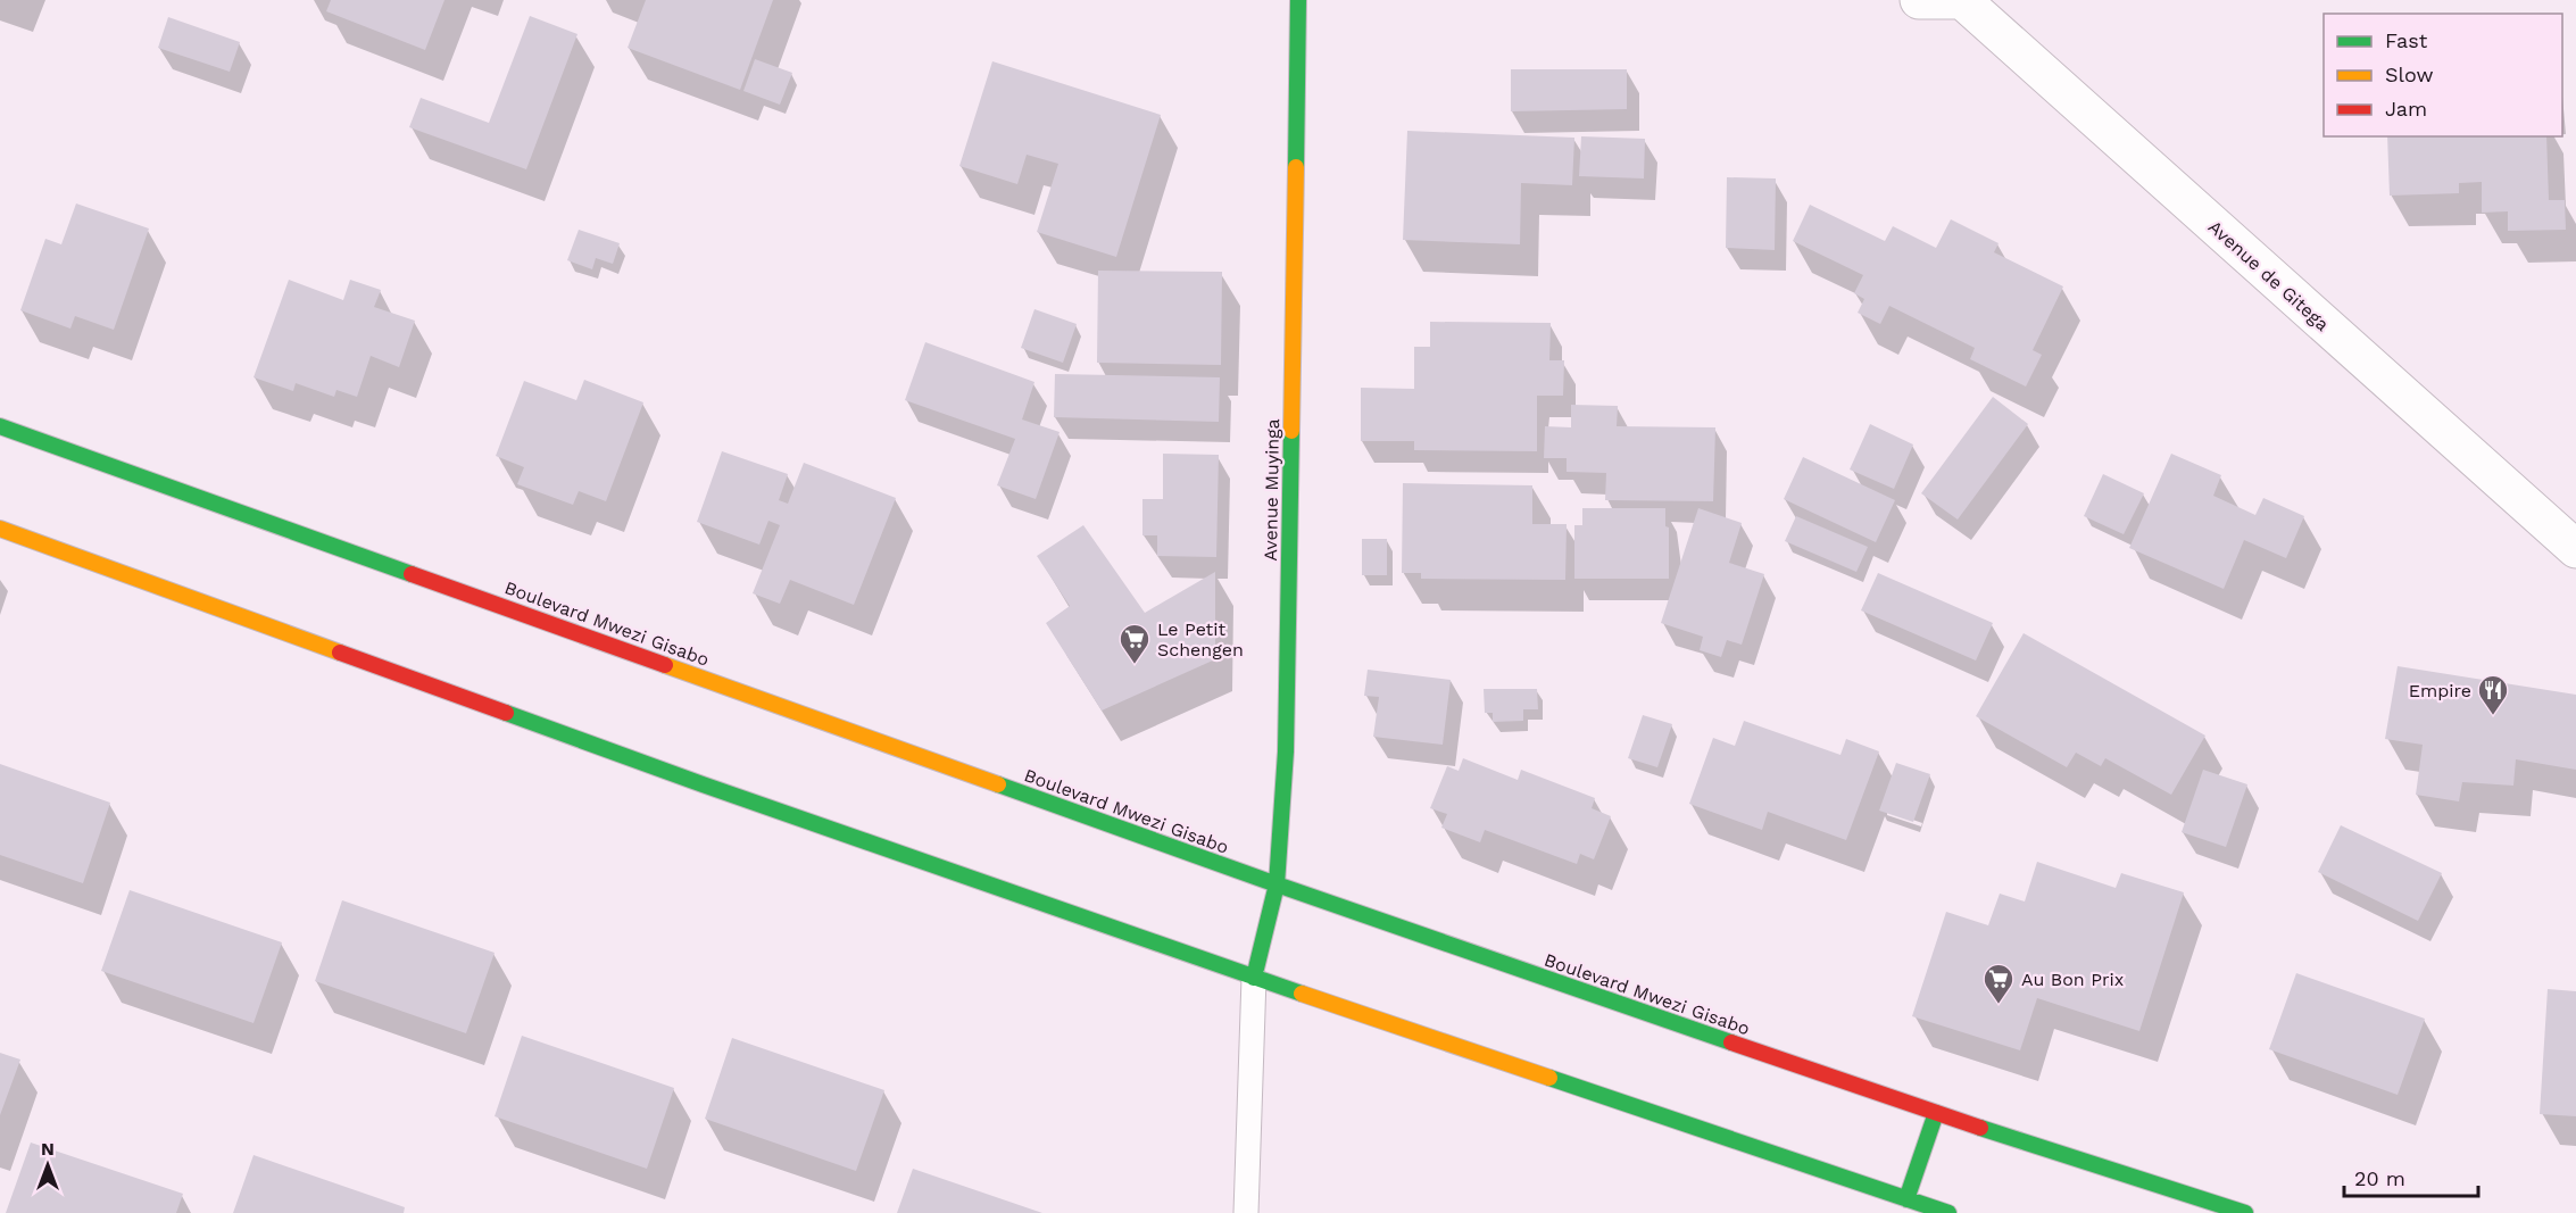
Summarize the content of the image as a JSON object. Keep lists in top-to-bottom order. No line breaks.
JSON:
{"streets":{"main road":["Avenue Muyinga","Boulevard Mwezi Gisabo"],"street":["Avenue de Gitega"]},"crossings":[["Avenue Muyinga","Boulevard Mwezi Gisabo"]],"places":{"supermarket":["Le Petit Schengen","Au Bon Prix"],"restaurant":["Empire"]},"legend":["Fast","Slow","Jam"],"scale_bar":"20 m","north":"top"}
